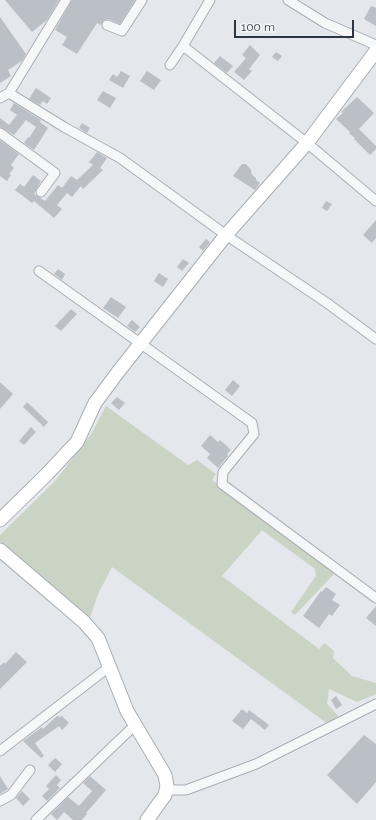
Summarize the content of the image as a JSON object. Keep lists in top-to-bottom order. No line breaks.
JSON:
{"scale_bar":"100 m"}
